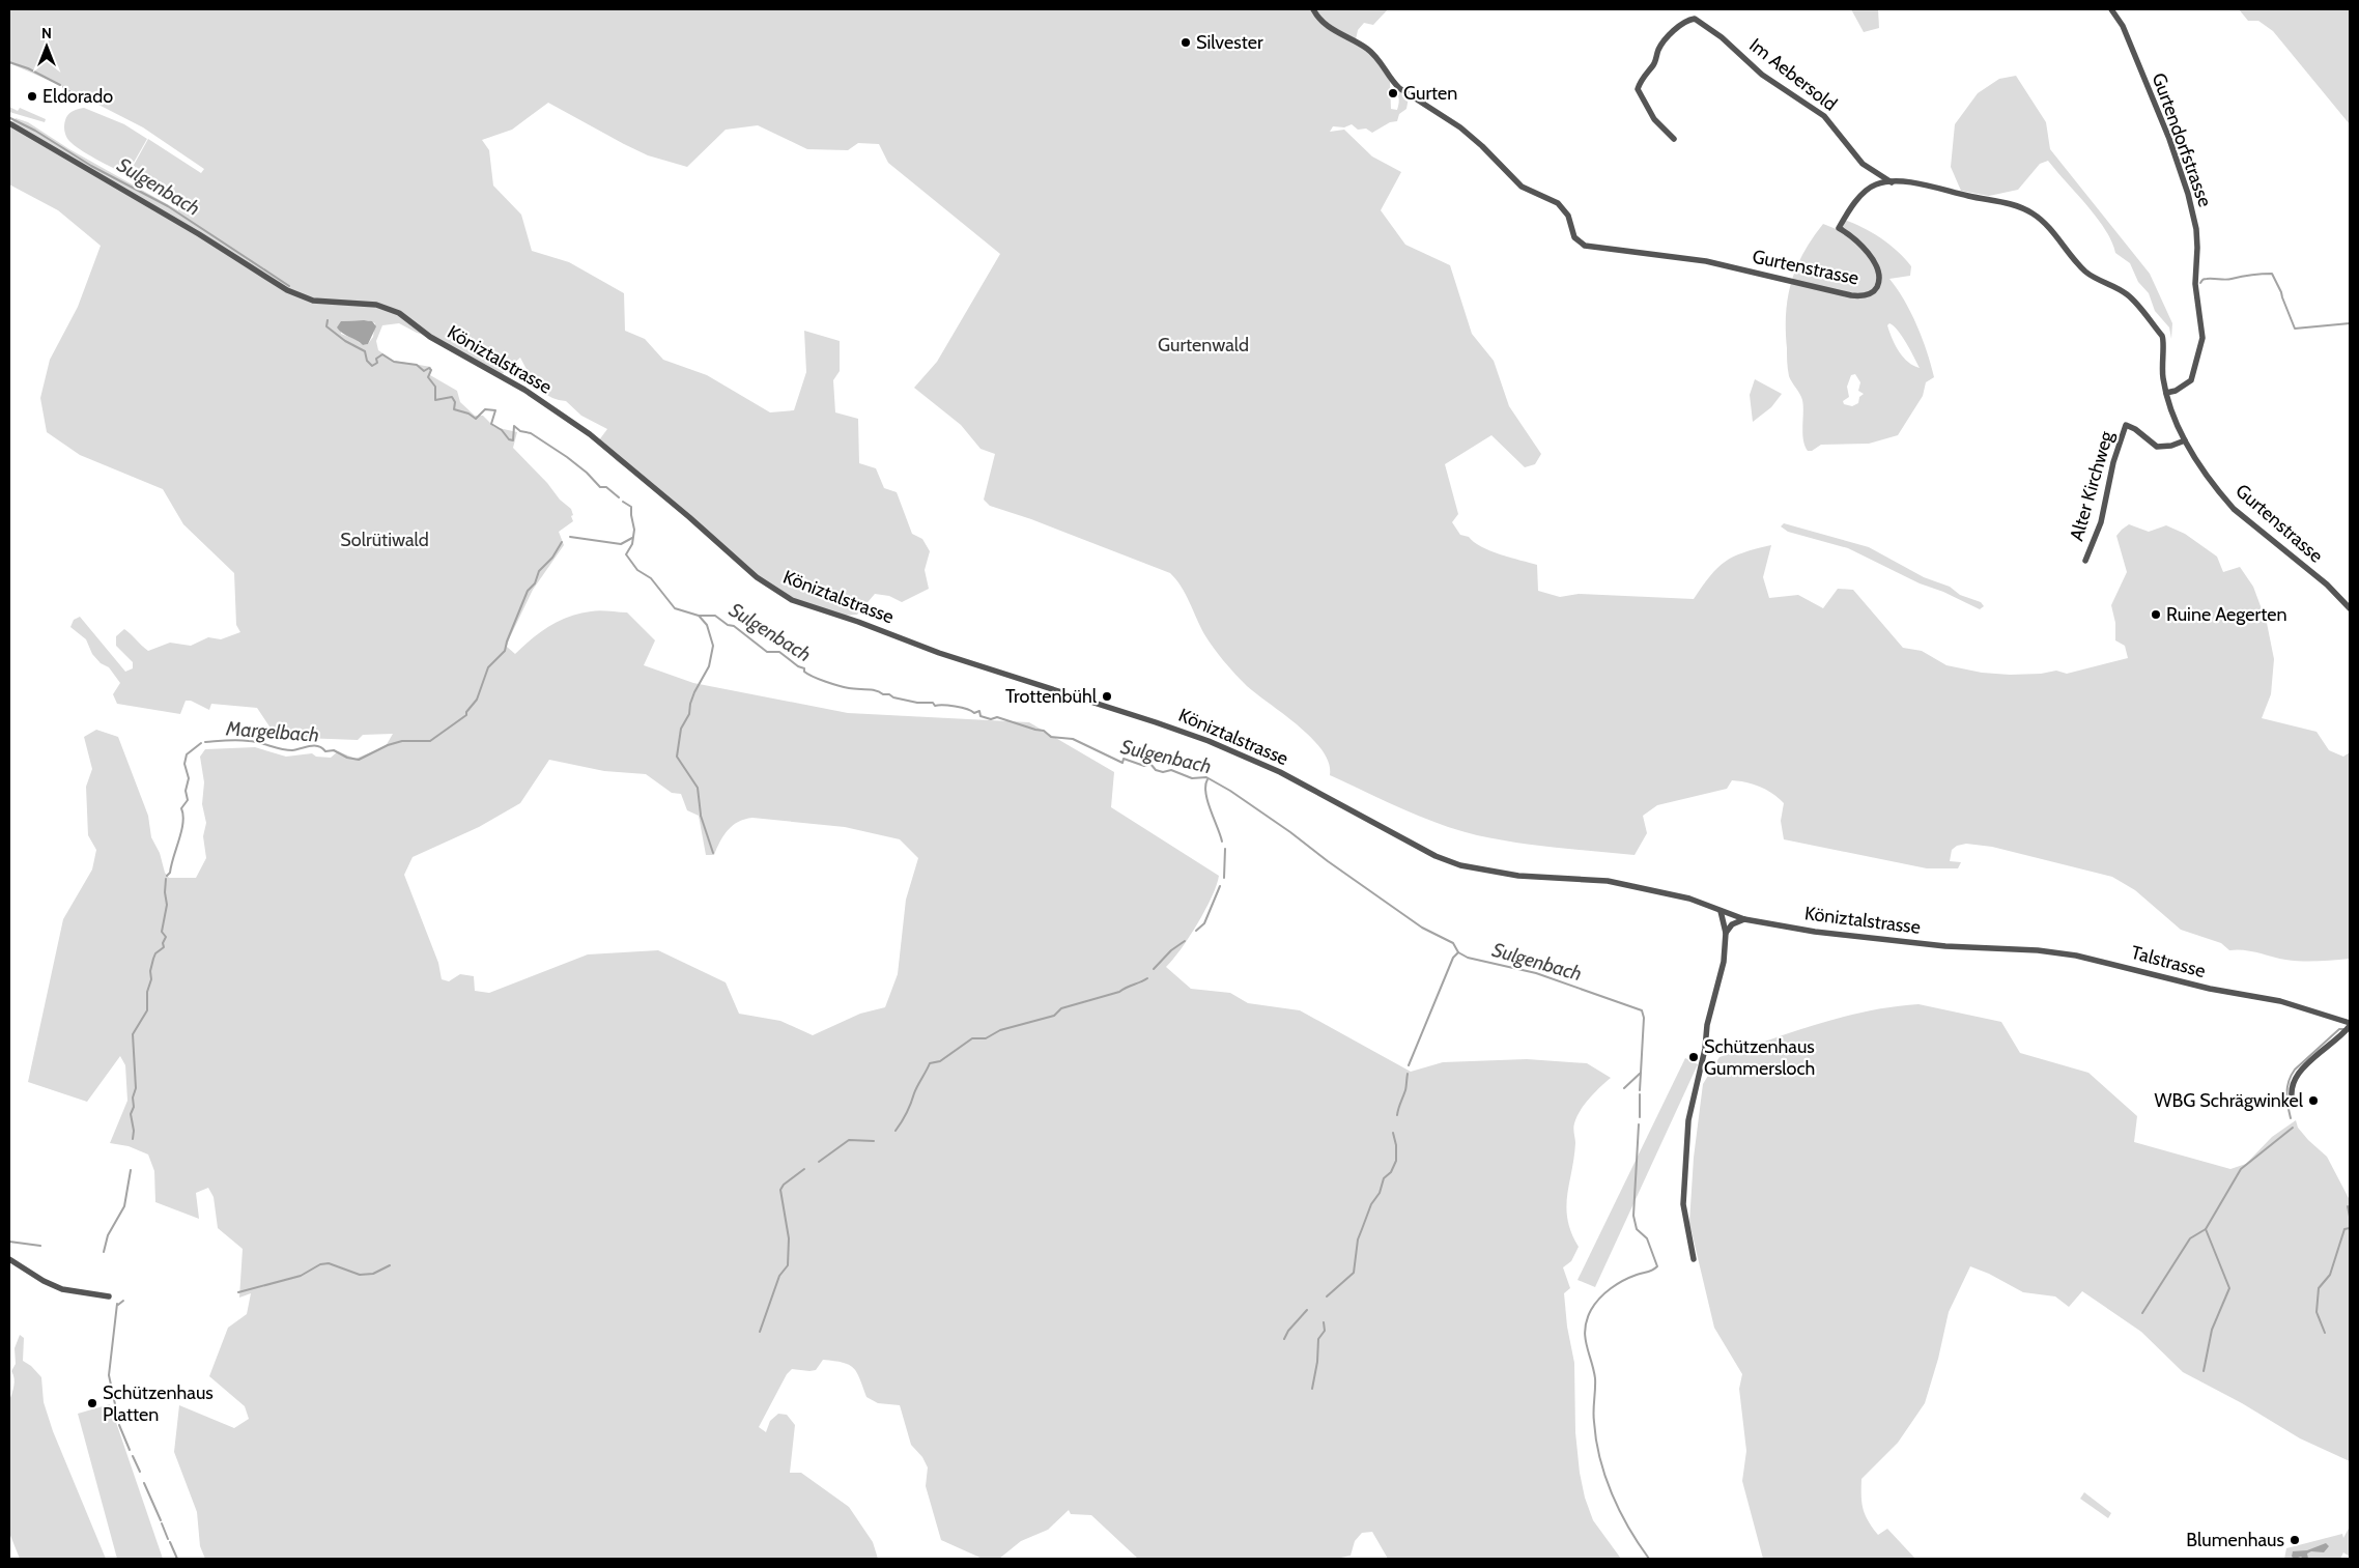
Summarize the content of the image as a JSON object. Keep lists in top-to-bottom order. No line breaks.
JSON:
{"streets":{"street":["Im Aebersold","Gurtendorfstrasse","Gurtenstrasse","Köniztalstrasse","Alter Kirchweg","Talstrasse"]},"crossings":[["Im Aebersold","Gurtenstrasse"],["Gurtendorfstrasse","Gurtenstrasse"],["Gurtenstrasse","Alter Kirchweg"],["Köniztalstrasse","Talstrasse"]],"water":["Sulgenbach","Margelbach"],"parks":["Gurtenwald","Solrütiwald"],"places":["Silvester","Gurten","Eldorado","Ruine Aegerten","Trottenbühl","Schützenhaus Gummersloch","WBG Schrägwinkel","Schützenhaus Platten","Blumenhaus"],"north":"top"}
